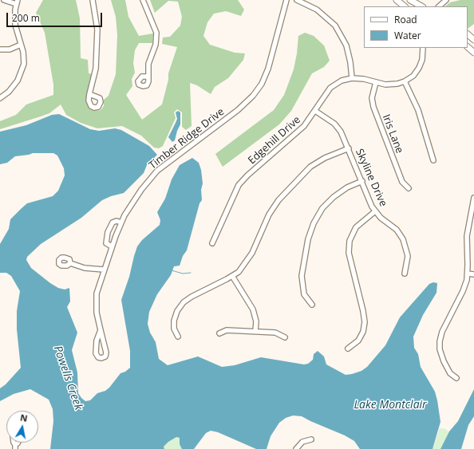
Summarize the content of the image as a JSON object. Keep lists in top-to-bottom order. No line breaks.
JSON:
{"streets":{"street":["Iris Lane","Timber Ridge Drive","Edgehill Drive","Skyline Drive"]},"crossings":[["Iris Lane","Edgehill Drive"],["Edgehill Drive","Skyline Drive"]],"water":["Powells Creek","Lake Montclair"],"legend":["Road","Water"],"scale_bar":"200 m","north":"top"}
